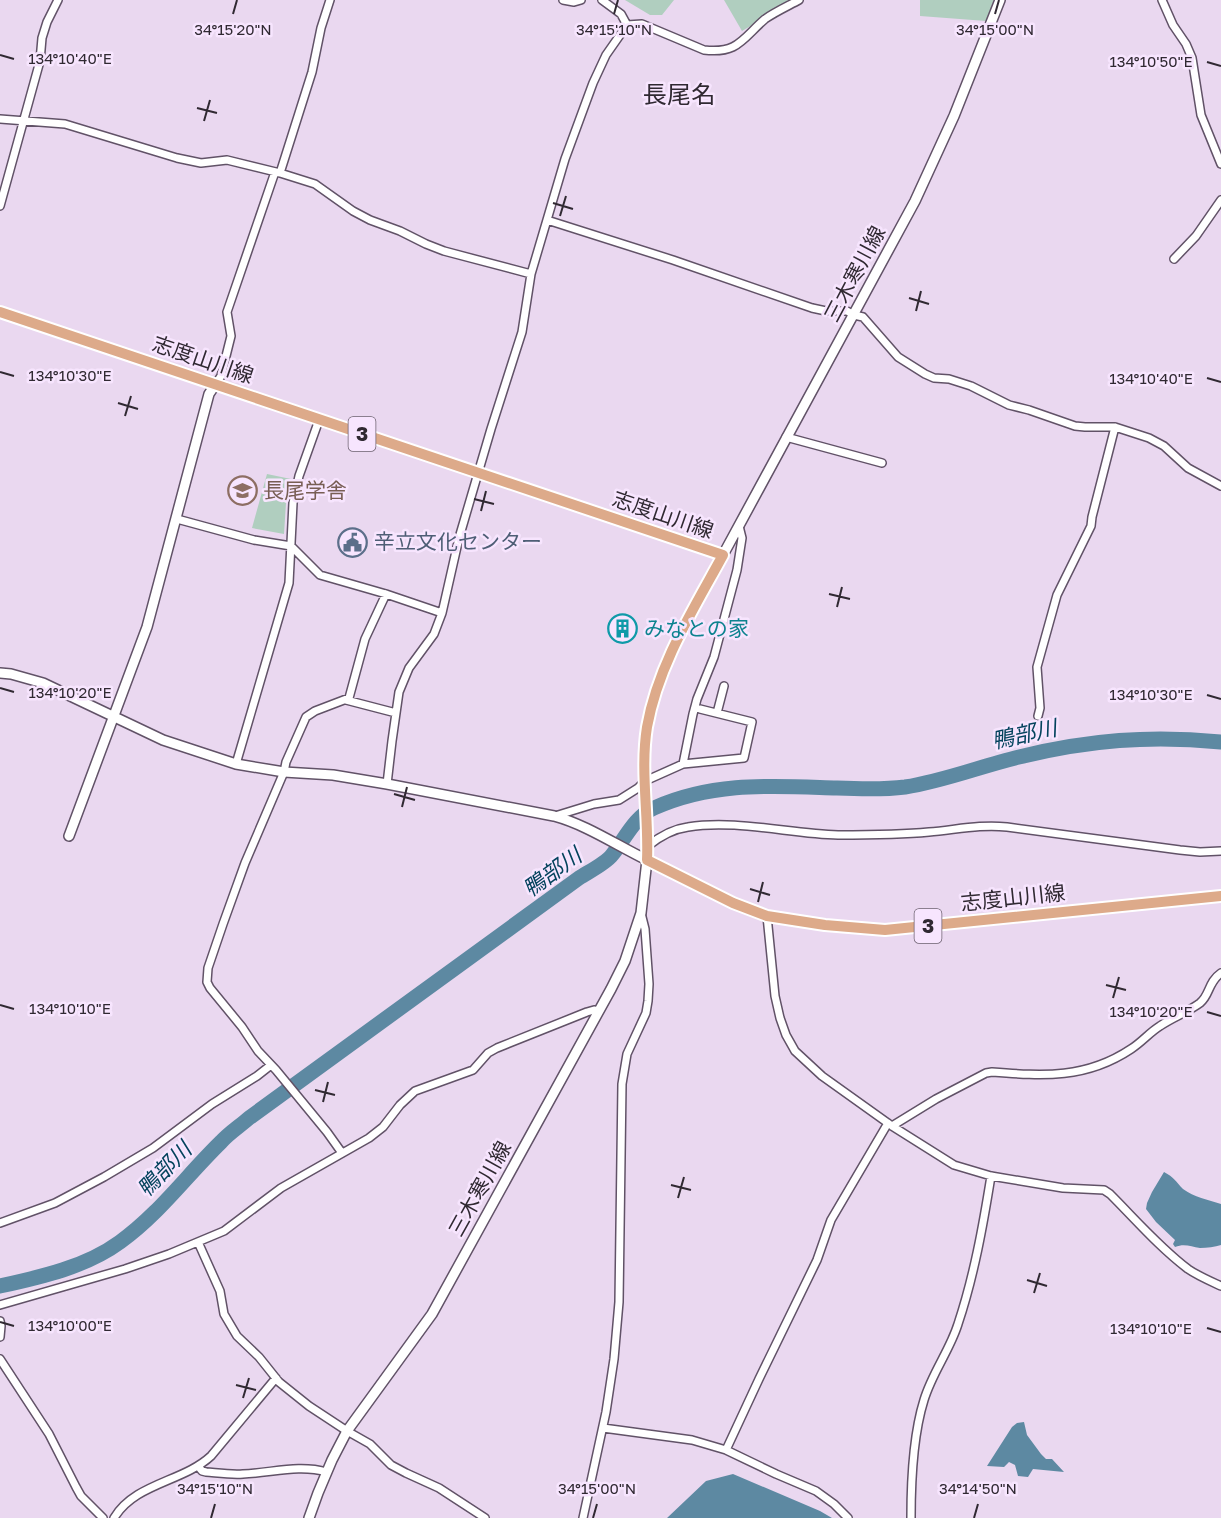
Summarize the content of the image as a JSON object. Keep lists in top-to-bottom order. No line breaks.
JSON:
{"streets":{"main road":["三木寒川線","志度山川線","3"]},"crossings":[["三木寒川線","志度山川線"]],"districts":["長尾名"],"water":["鴨部川"],"places":{"school or university":["長尾学舎"],"public building":["辛立文化センター"],"building":["みなとの家"]},"coordinates":["34°15'20\"N","34°15'10\"N","34°15'00\"N","134°10'40\"E","134°10'50\"E","134°10'30\"E","134°10'20\"E","134°10'10\"E","134°10'00\"E","34°14'50\"N"]}
